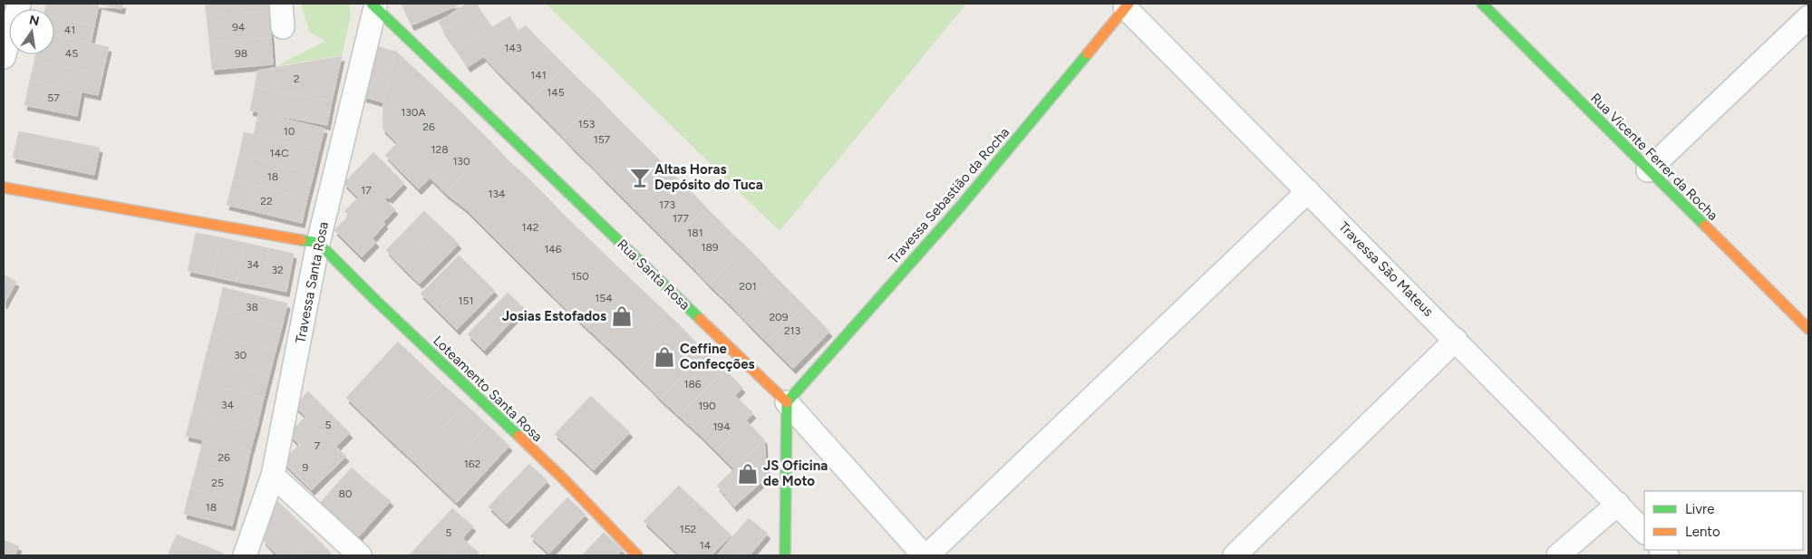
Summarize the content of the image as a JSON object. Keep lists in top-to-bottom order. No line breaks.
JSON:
{"streets":{"street":["Rua Vicente Ferrer da Rocha","Travessa Sebastião da Rocha","Travessa São Mateus","Rua Santa Rosa","Travessa Santa Rosa","Loteamento Santa Rosa"]},"crossings":[["Travessa Sebastião da Rocha","Travessa São Mateus"],["Travessa Sebastião da Rocha","Rua Santa Rosa"],["Rua Santa Rosa","Travessa Santa Rosa"],["Travessa Santa Rosa","Loteamento Santa Rosa"]],"places":{"bar":["Altas Horas Depósito do Tuca"],"shop":["Josias Estofados","Ceffine Confecções","JS Oficina de Moto"]},"house_numbers":["94","41","143","45","98","141","2","145","57","130A","153","26","10","157","128","14C","130","18","17","134","22","173","177","142","181","189","146","34","32","150","201","154","151","38","209","213","30","186","34","190","5","194","7","26","162","9","25","80","18","152","5","14"],"legend":["Livre","Lento"],"north":"top"}
